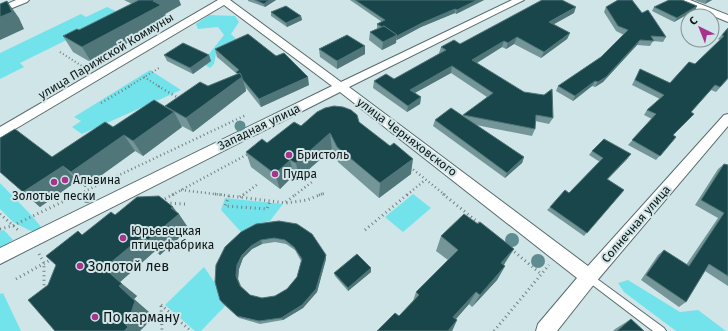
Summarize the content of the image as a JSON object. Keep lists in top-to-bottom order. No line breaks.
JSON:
{"streets":{"street":["улица Парижской Коммуны","Западная улица","улица Черняховского","Солнечная улица"]},"crossings":[["улица Парижской Коммуны","улица Черняховского"],["Западная улица","улица Черняховского"],["улица Черняховского","Солнечная улица"]],"places":["Бристоль","Пудра","Альвина","Золотые пески","Юрьевецкая птицефабрика","Золотой лев","По карману"],"north":"top left"}
